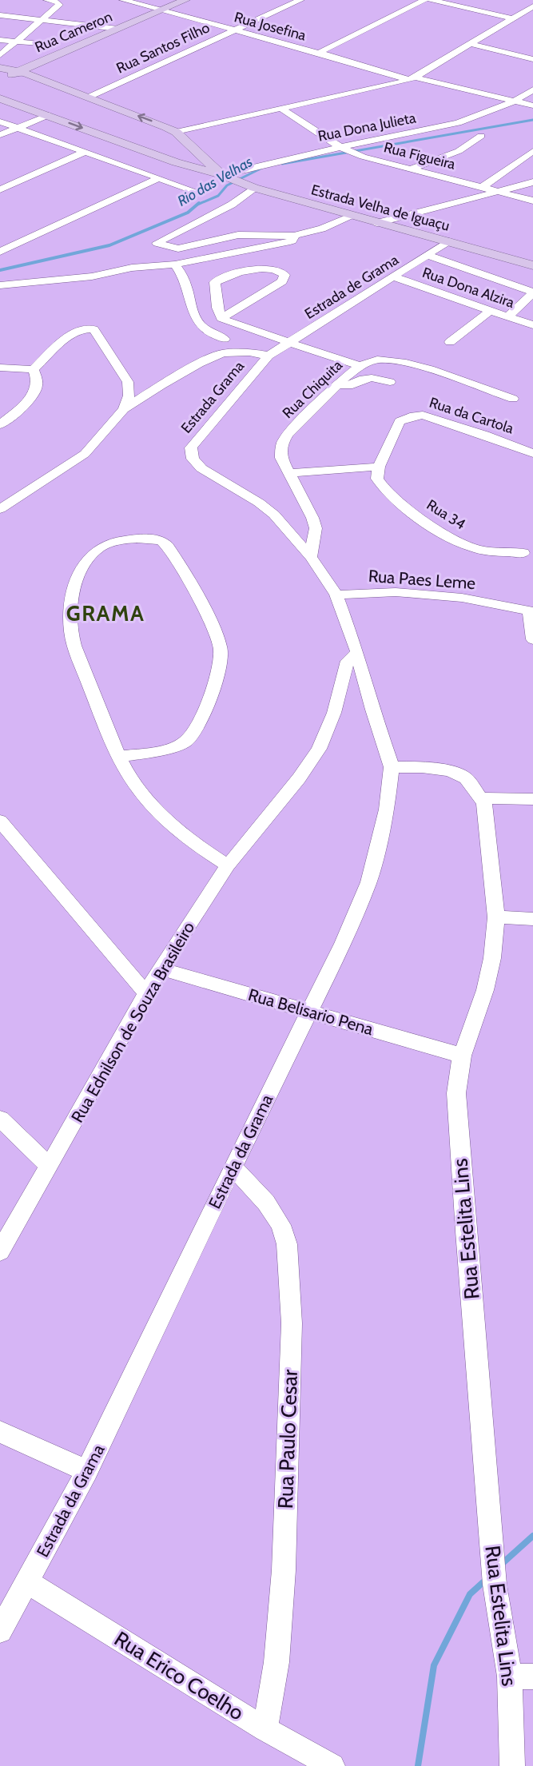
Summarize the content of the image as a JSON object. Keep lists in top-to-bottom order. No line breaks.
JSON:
{"streets":{"main road":["Rua Cameron","Estrada Velha de Iguaçu"],"street":["Rua Josefina","Rua Santos Filho","Rua Dona Julieta","Rua Figueira","Estrada de Grama","Rua Dona Alzira","Rua Chiquita","Estrada Grama","Rua da Cartola","Rua 34","Rua Paes Leme","Rua Belisario Pena","Rua Ednilson de Souza Brasileiro","Estrada da Grama","Rua Estelita Lins","Rua Paulo Cesar","Rua Erico Coelho"]},"crossings":[["Rua Josefina","Rua Cameron"],["Rua Josefina","Rua Santos Filho"],["Rua Josefina","Rua Dona Julieta"],["Rua Cameron","Estrada Velha de Iguaçu"],["Rua Santos Filho","Estrada Velha de Iguaçu"],["Rua Dona Julieta","Rua Figueira"],["Rua Dona Julieta","Estrada Velha de Iguaçu"],["Estrada Velha de Iguaçu","Estrada de Grama"],["Estrada de Grama","Rua Dona Alzira"],["Estrada de Grama","Estrada Grama"],["Rua Chiquita","Estrada Grama"],["Estrada Grama","Rua Paes Leme"],["Estrada Grama","Rua Ednilson de Souza Brasileiro"],["Estrada Grama","Estrada da Grama"],["Rua da Cartola","Rua 34"],["Rua Belisario Pena","Rua Ednilson de Souza Brasileiro"],["Rua Belisario Pena","Estrada da Grama"],["Rua Belisario Pena","Rua Estelita Lins"],["Rua Ednilson de Souza Brasileiro","Estrada da Grama"],["Estrada da Grama","Rua Estelita Lins"],["Estrada da Grama","Rua Paulo Cesar"],["Estrada da Grama","Rua Erico Coelho"],["Rua Paulo Cesar","Rua Erico Coelho"]],"districts":["GRAMA"],"water":["Rio das Velhas"]}
